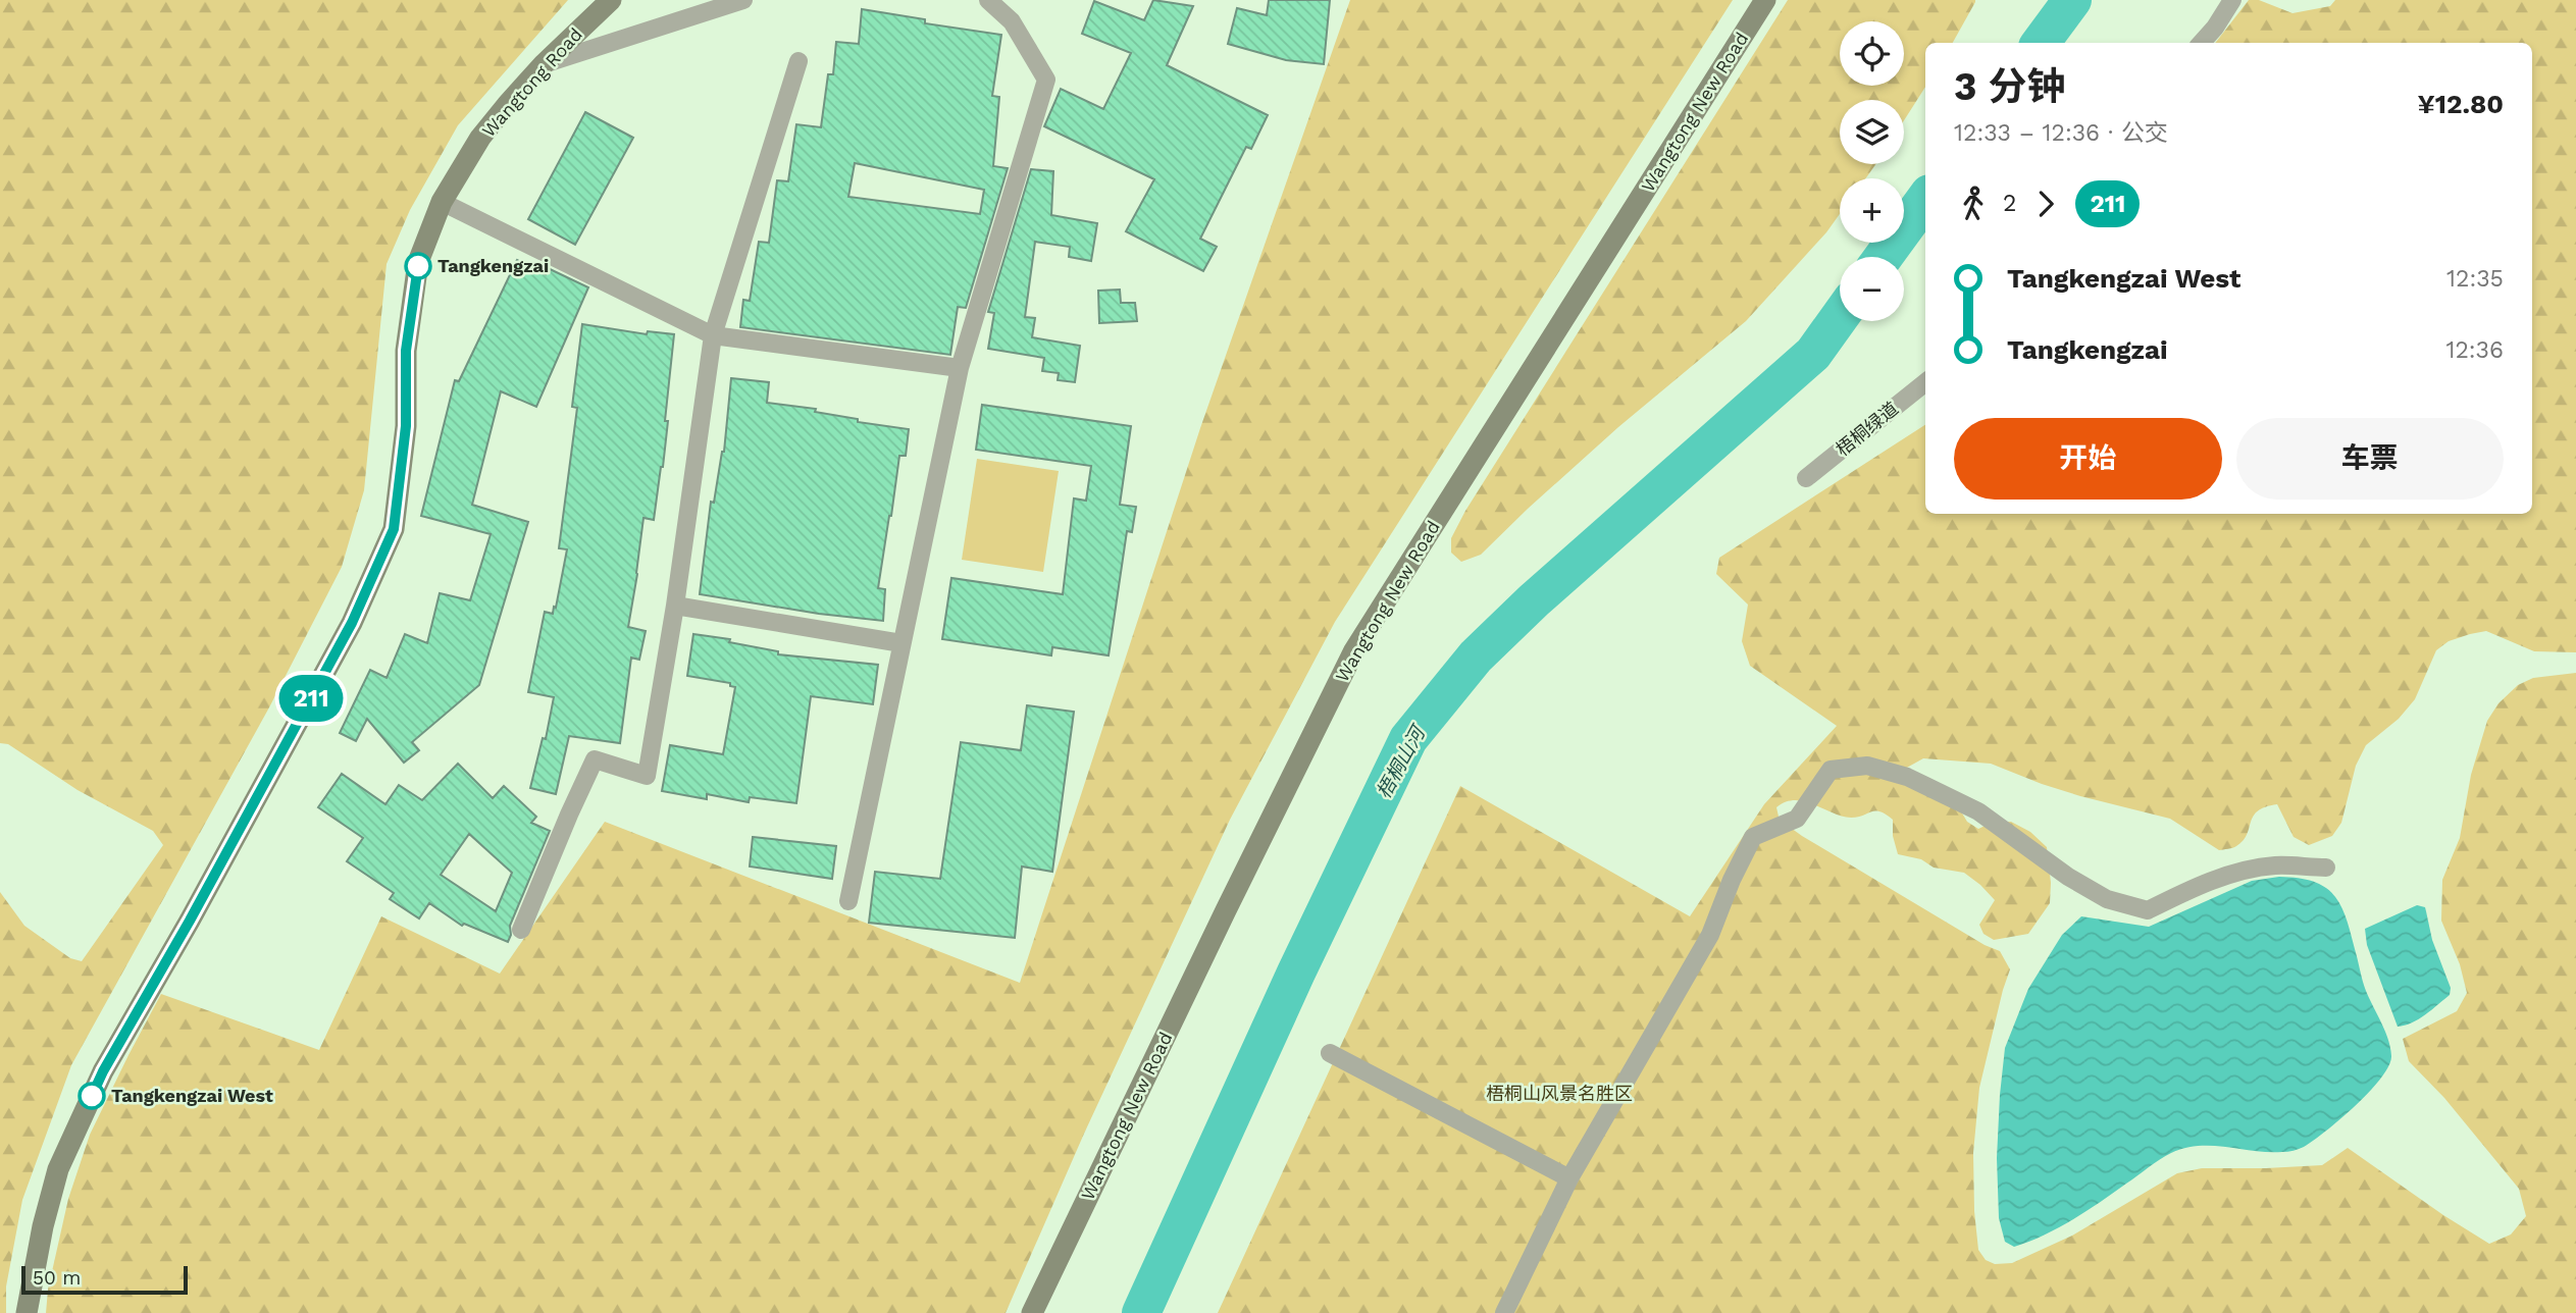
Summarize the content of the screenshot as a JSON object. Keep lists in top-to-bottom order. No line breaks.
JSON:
{"streets":{"street":["Wangtong Road","Wangtong New Road","梧桐绿道"]},"water":["梧桐山河"],"parks":["梧桐山风景名胜区"],"places":["Tangkengzai","Tangkengzai West"],"lines":["bus line 211"],"scale_bar":"50 m","page":{"on_map":"211","map_buttons":["+","−"],"heading":["3 分钟","12:33 – 12:36 · 公交","¥12.80"],"legs":["2","211"],"list":[{"name":"Tangkengzai West","value":"12:35"},{"name":"Tangkengzai","value":"12:36"}],"buttons":["开始","车票"],"scale":"50 m"}}
